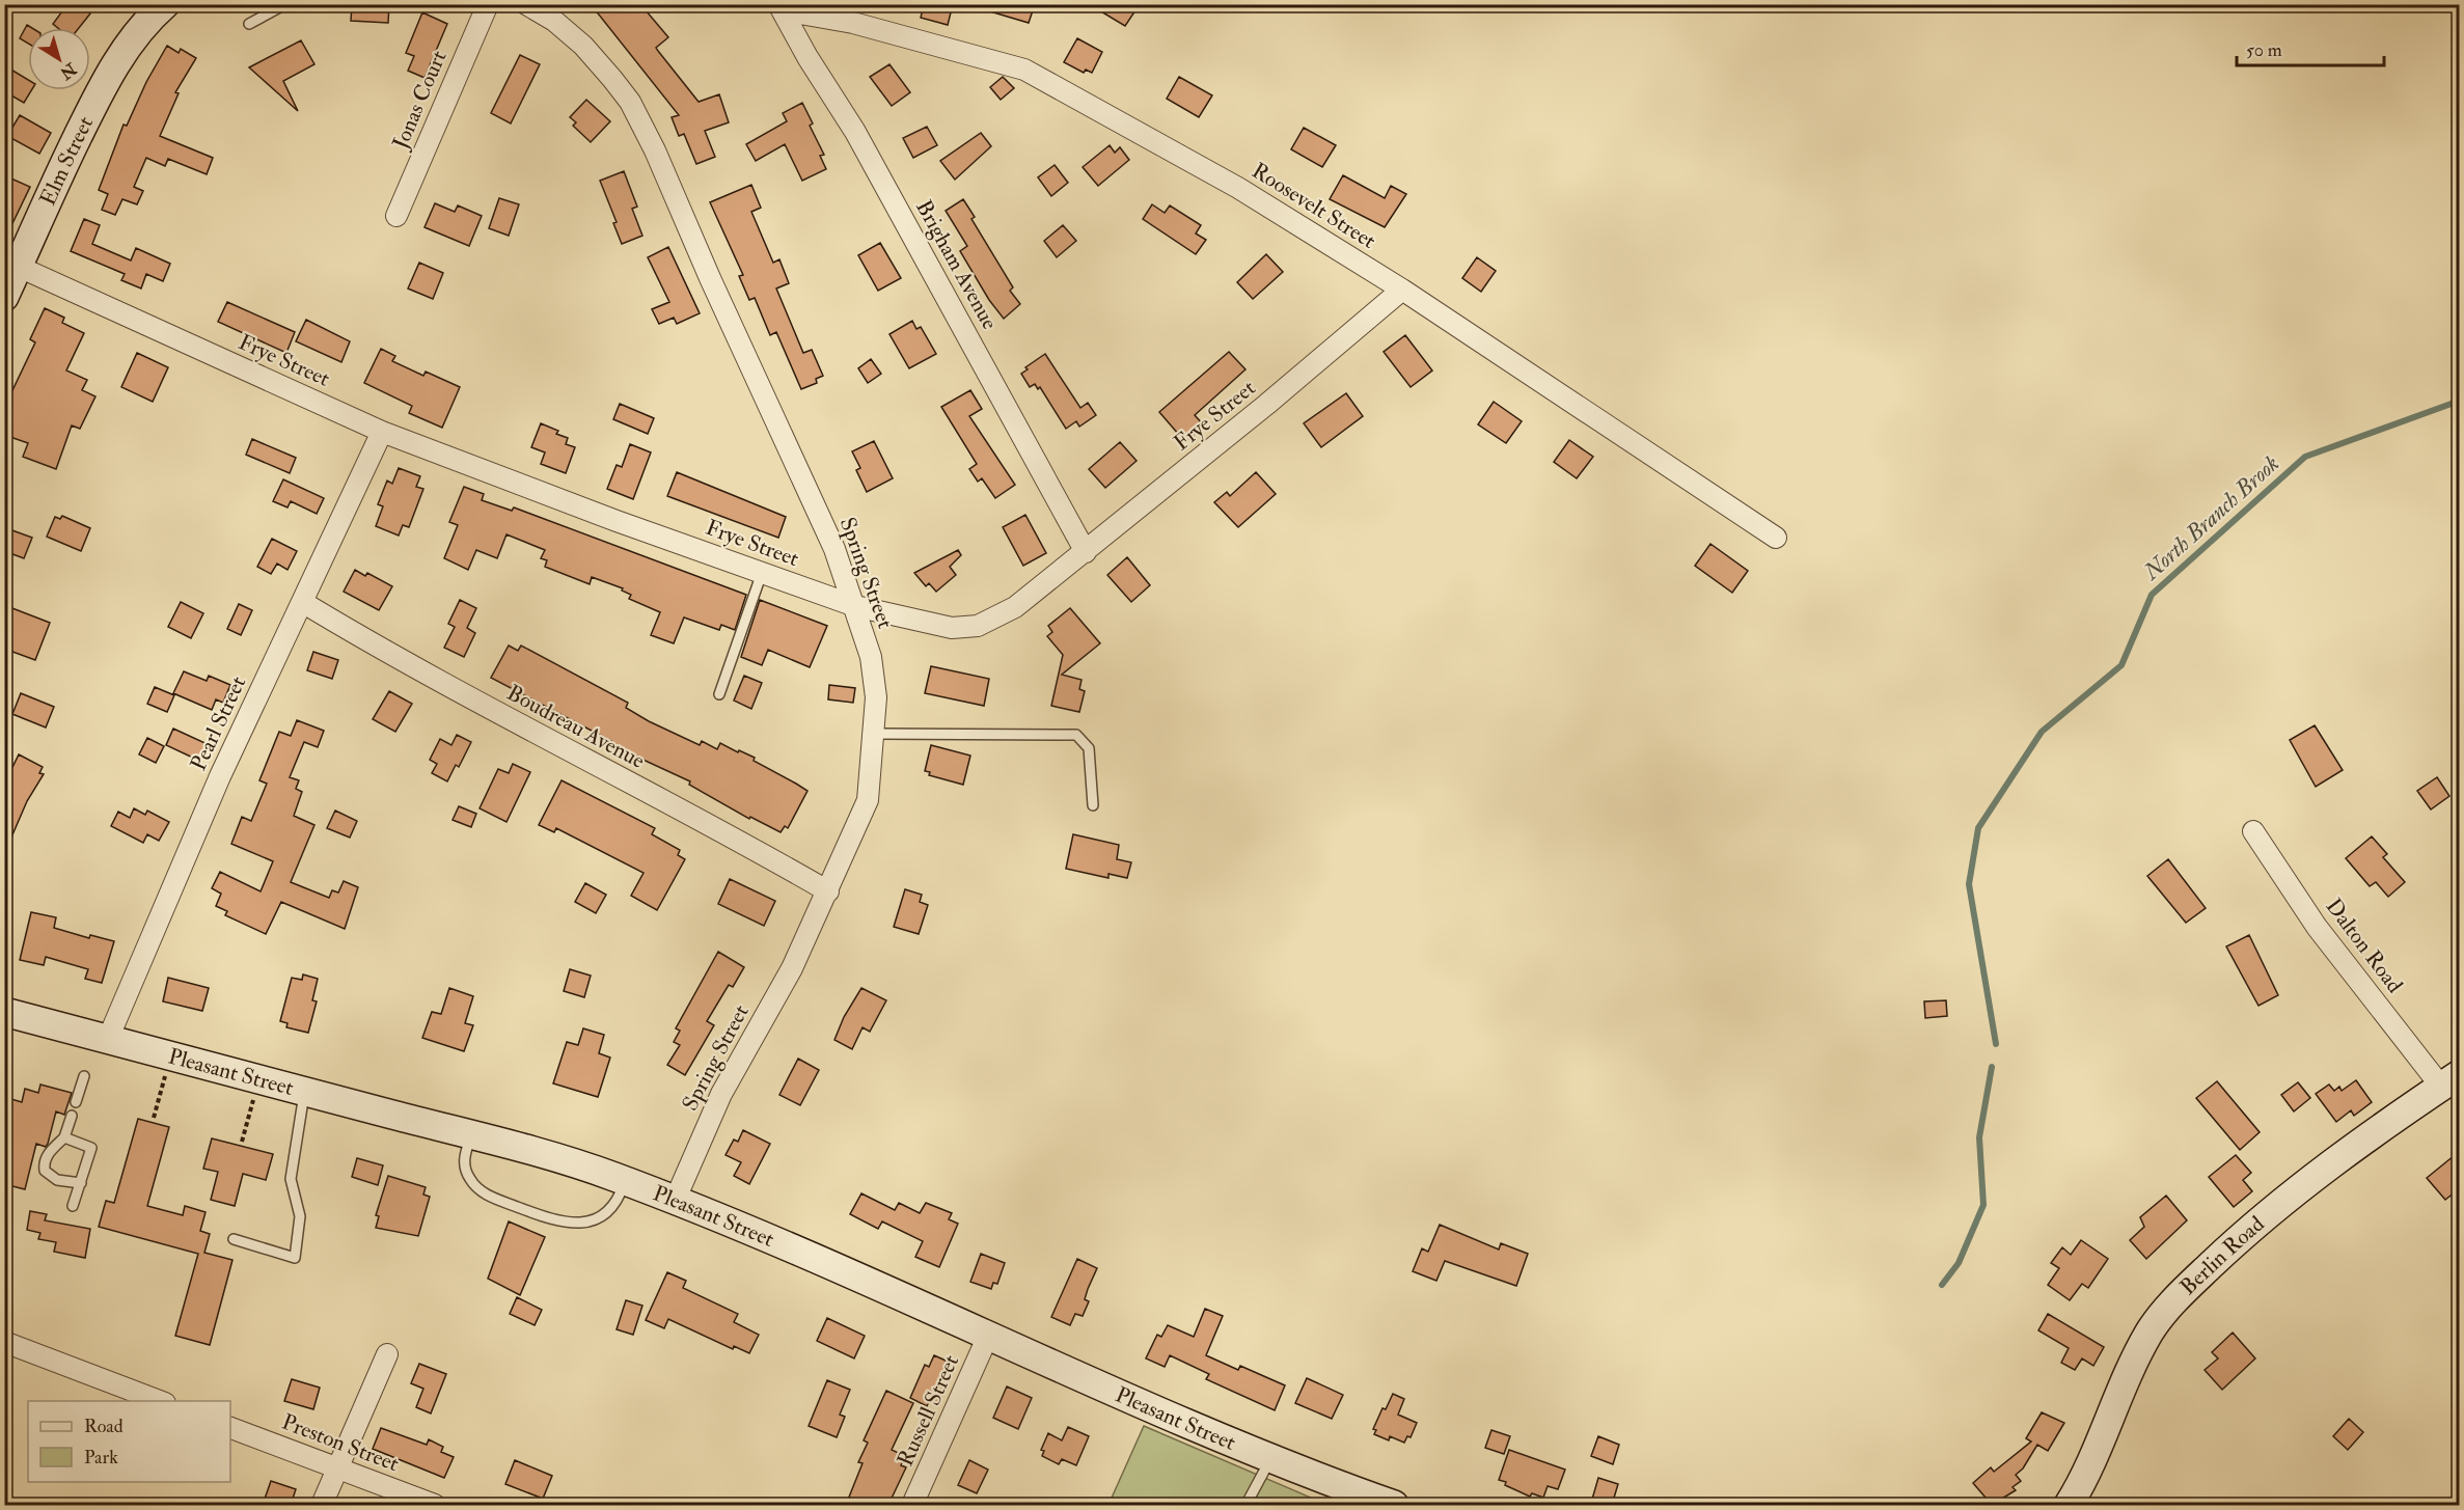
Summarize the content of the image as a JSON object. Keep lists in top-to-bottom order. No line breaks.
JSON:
{"streets":{"street":["Jonas Court","Elm Street","Roosevelt Street","Brigham Avenue","Frye Street","Spring Street","Pearl Street","Boudreau Avenue","Dalton Road","Pleasant Street","Berlin Road","Russell Street","Preston Street"]},"crossings":[["Elm Street","Frye Street"],["Roosevelt Street","Brigham Avenue"],["Roosevelt Street","Frye Street"],["Brigham Avenue","Frye Street"],["Frye Street","Spring Street"],["Frye Street","Pearl Street"],["Spring Street","Boudreau Avenue"],["Spring Street","Pleasant Street"],["Pearl Street","Boudreau Avenue"],["Pearl Street","Pleasant Street"],["Dalton Road","Berlin Road"],["Pleasant Street","Russell Street"]],"water":["North Branch Brook"],"legend":["Road","Park"],"scale_bar":"50 m","north":"bottom right"}
